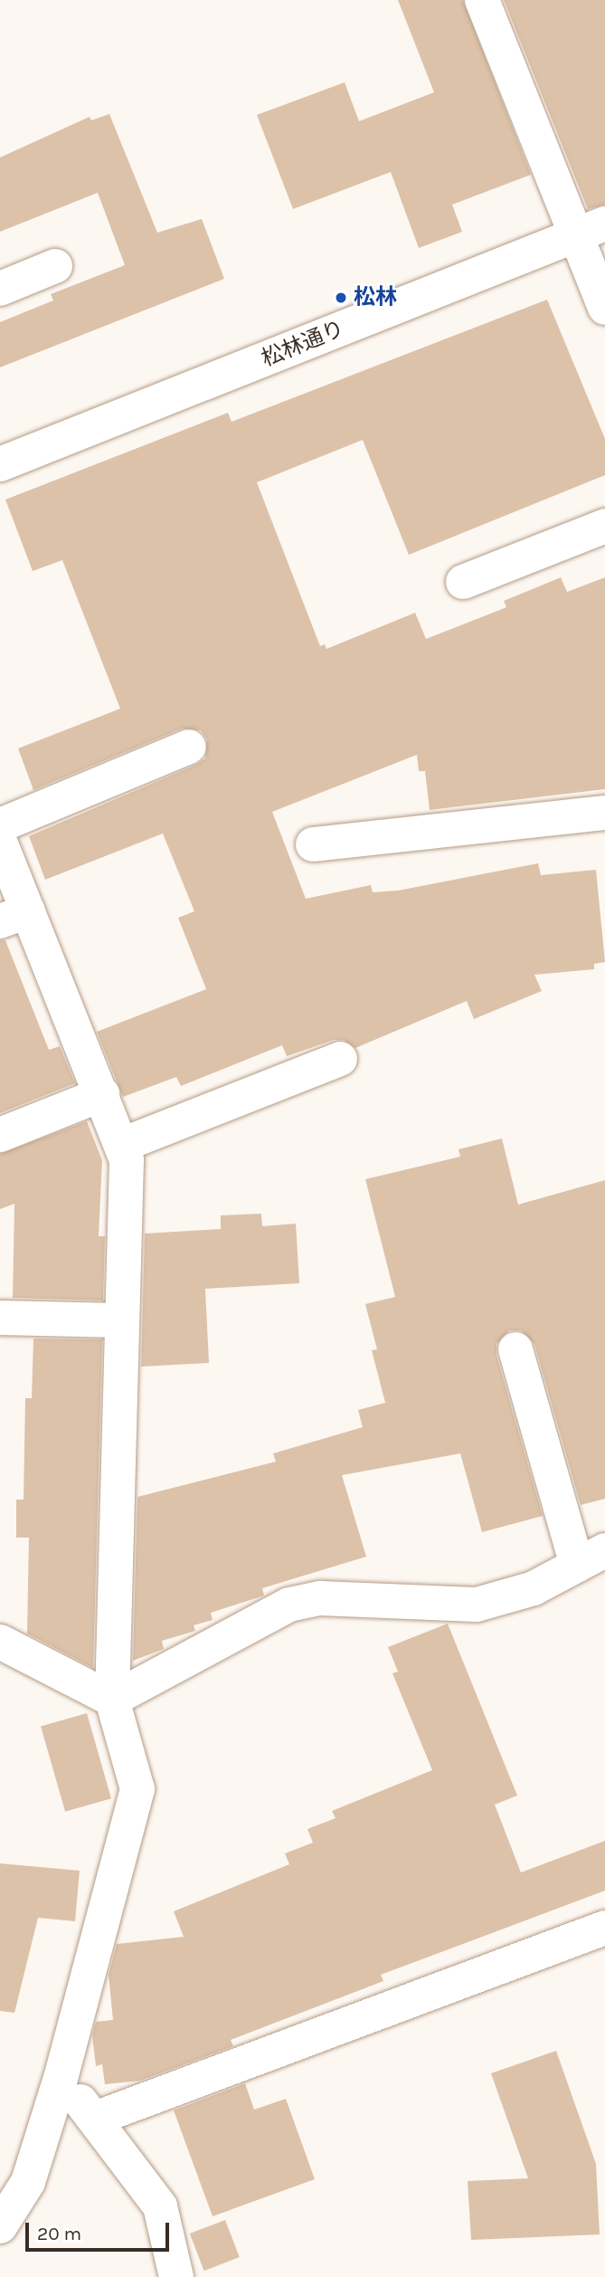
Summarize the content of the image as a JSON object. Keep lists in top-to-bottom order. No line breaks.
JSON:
{"streets":{"street":["松林通り"]},"places":["松林"],"scale_bar":"20 m"}
